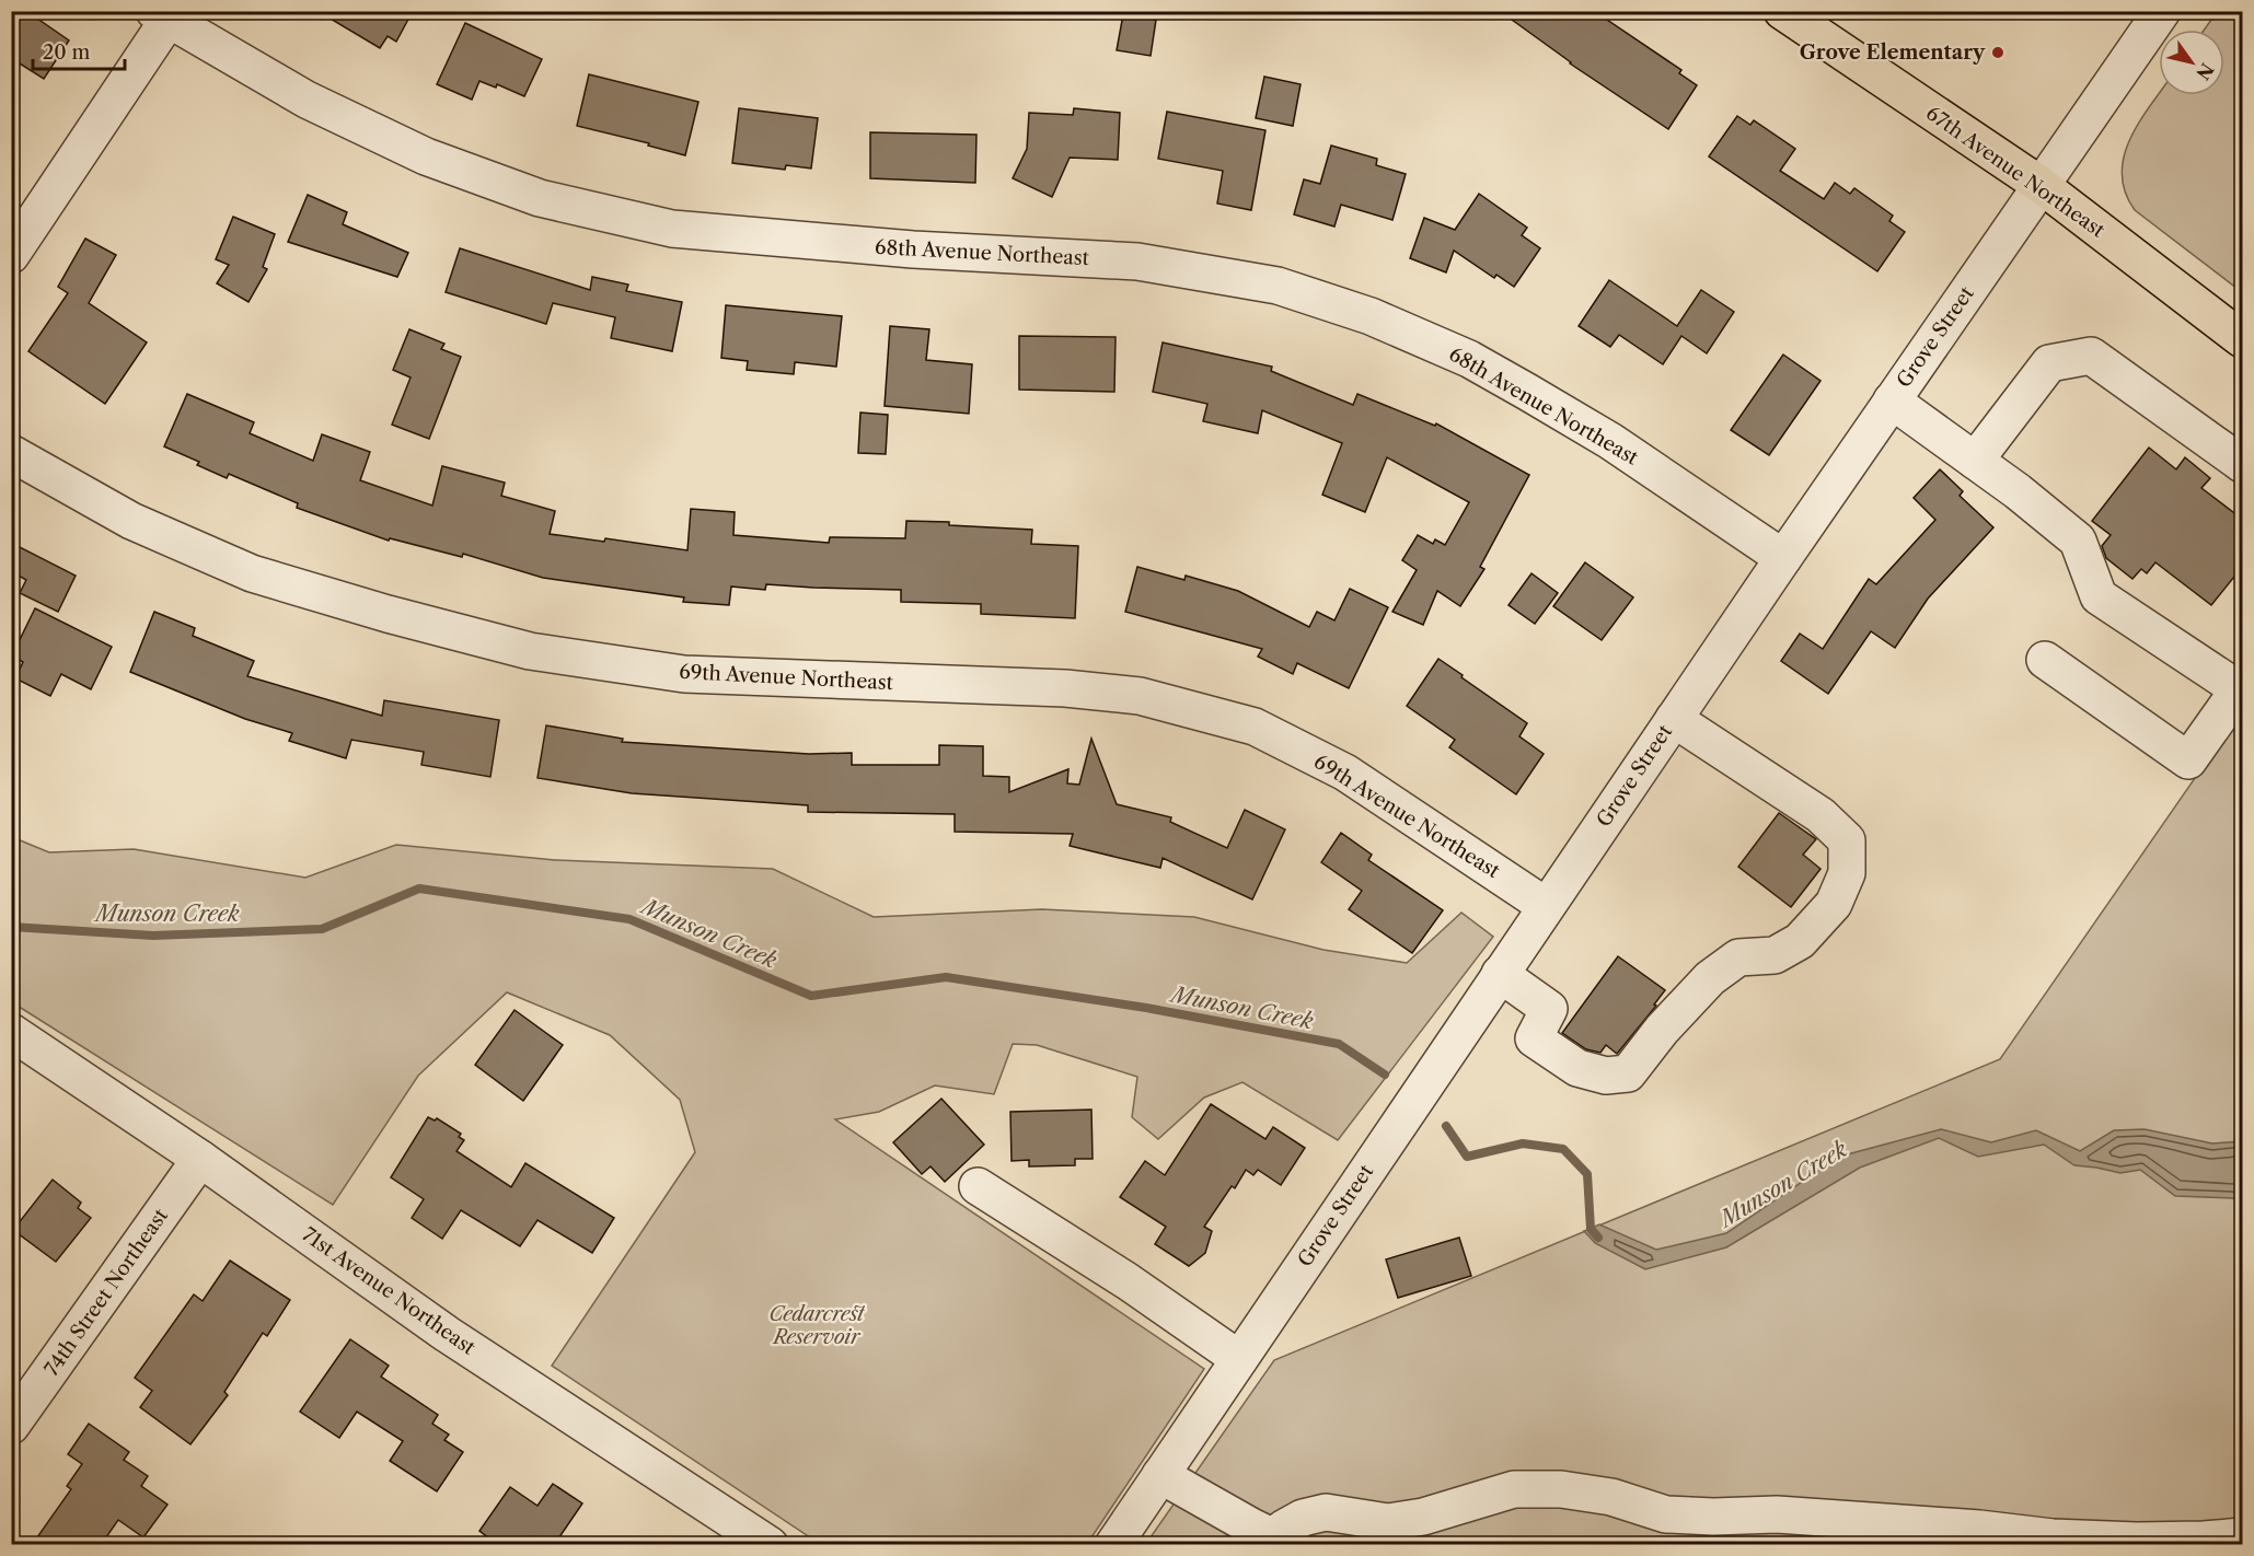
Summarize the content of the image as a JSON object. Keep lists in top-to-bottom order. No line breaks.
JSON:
{"streets":{"main road":["67th Avenue Northeast"],"street":["68th Avenue Northeast","Grove Street","69th Avenue Northeast","71st Avenue Northeast","74th Street Northeast"]},"crossings":[["67th Avenue Northeast","Grove Street"],["68th Avenue Northeast","Grove Street"],["Grove Street","69th Avenue Northeast"],["71st Avenue Northeast","74th Street Northeast"]],"water":["Munson Creek"],"parks":["Cedarcrest Reservoir"],"places":["Grove Elementary"],"scale_bar":"20 m","north":"bottom right"}
